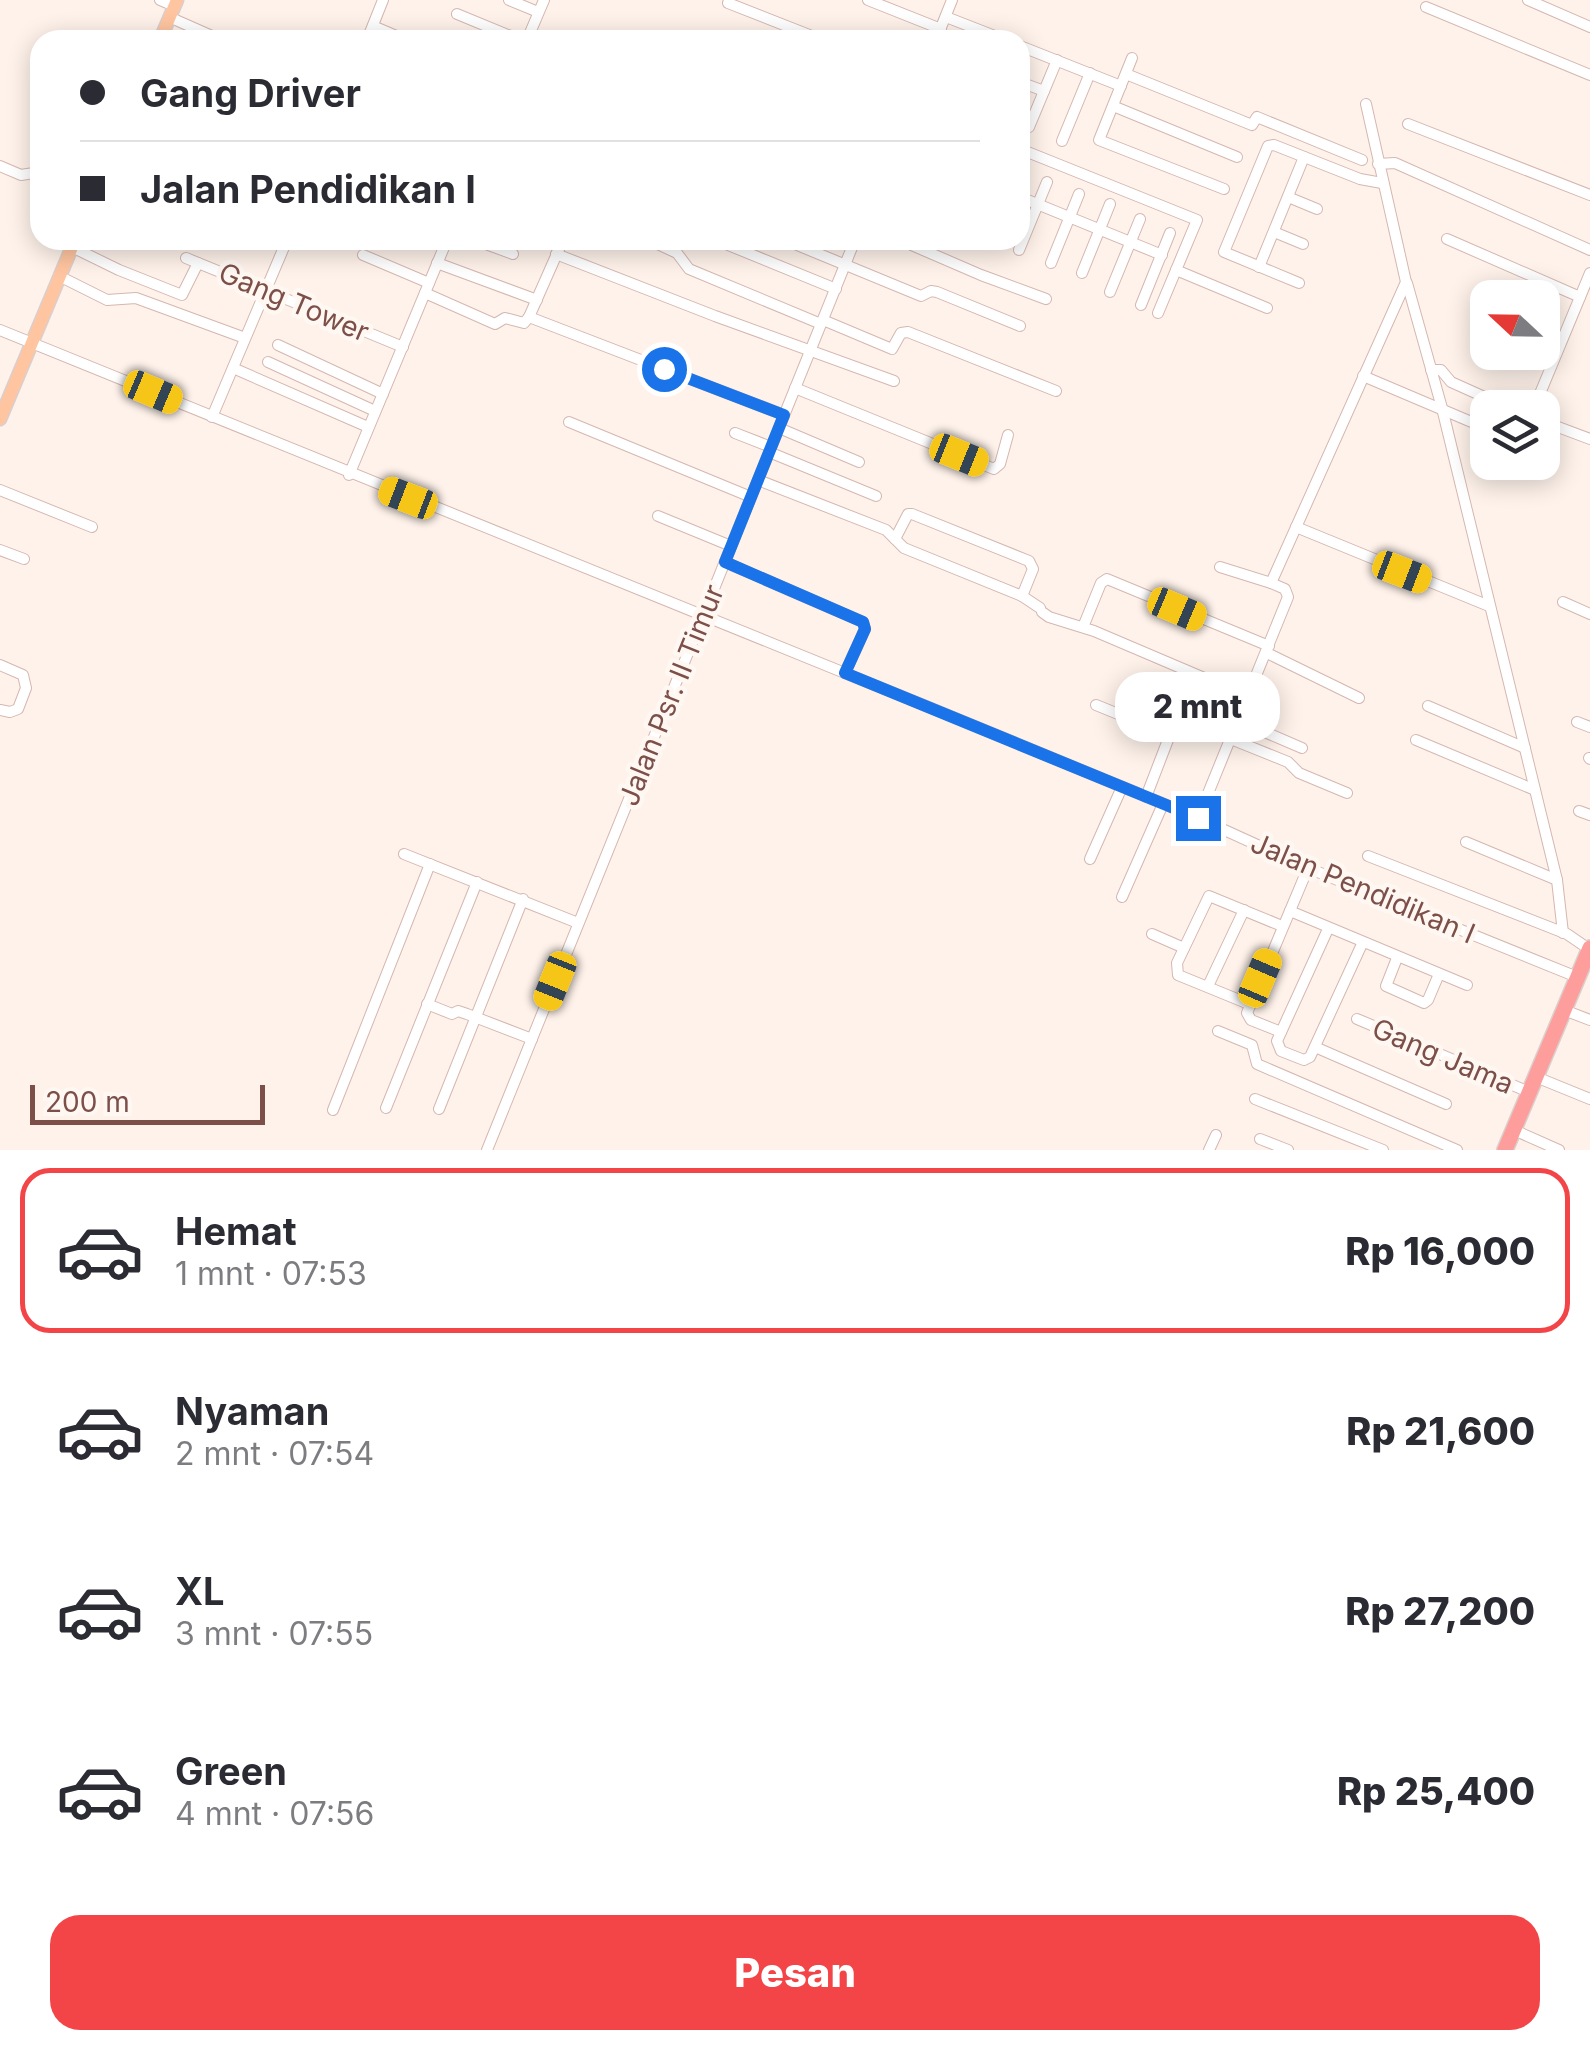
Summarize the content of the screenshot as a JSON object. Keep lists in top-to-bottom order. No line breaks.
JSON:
{"streets":{"street":["Gang Tower","Jalan Psr. II Timur","Jalan Pendidikan I","Gang Jama"]},"crossings":[["Jalan Psr. II Timur","Jalan Pendidikan I"]],"scale_bar":"200 m","north":"left","page":{"banner":["Gang Driver","Jalan Pendidikan I"],"bubble":"2 mnt","scale":"200 m","list":[{"name":"Hemat","note":"1 mnt · 07:53","value":"Rp 16,000"},{"name":"Nyaman","note":"2 mnt · 07:54","value":"Rp 21,600"},{"name":"XL","note":"3 mnt · 07:55","value":"Rp 27,200"},{"name":"Green","note":"4 mnt · 07:56","value":"Rp 25,400"}],"buttons":"Pesan"}}
